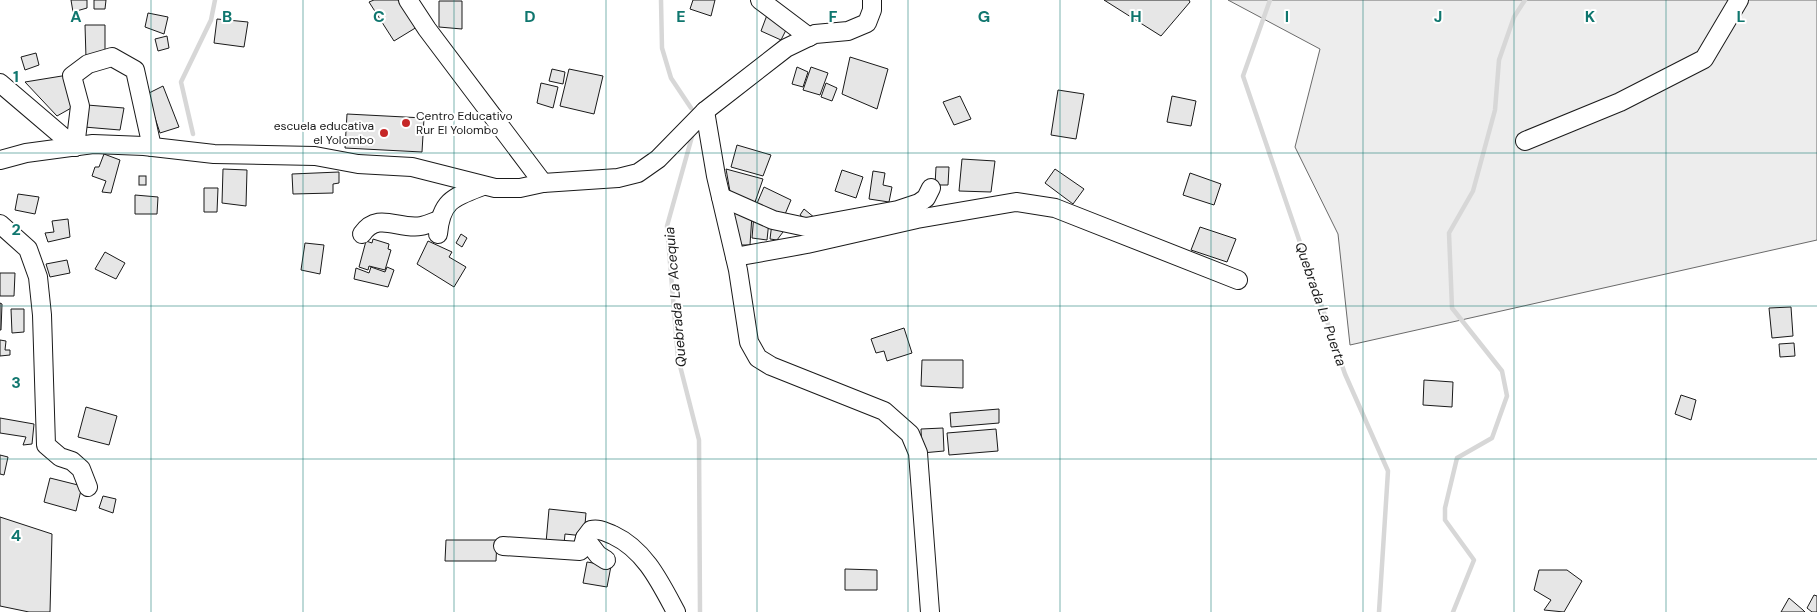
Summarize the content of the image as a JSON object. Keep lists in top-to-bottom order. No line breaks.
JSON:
{"water":["Quebrada La Acequia","Quebrada La Puerta"],"places":["Centro Educativo Rur El Yolombo","escuela educativa el Yolombo"],"grid":{"columns":["A","B","C","D","E","F","G","H","I","J","K","L"],"rows":["1","2","3","4"]}}
